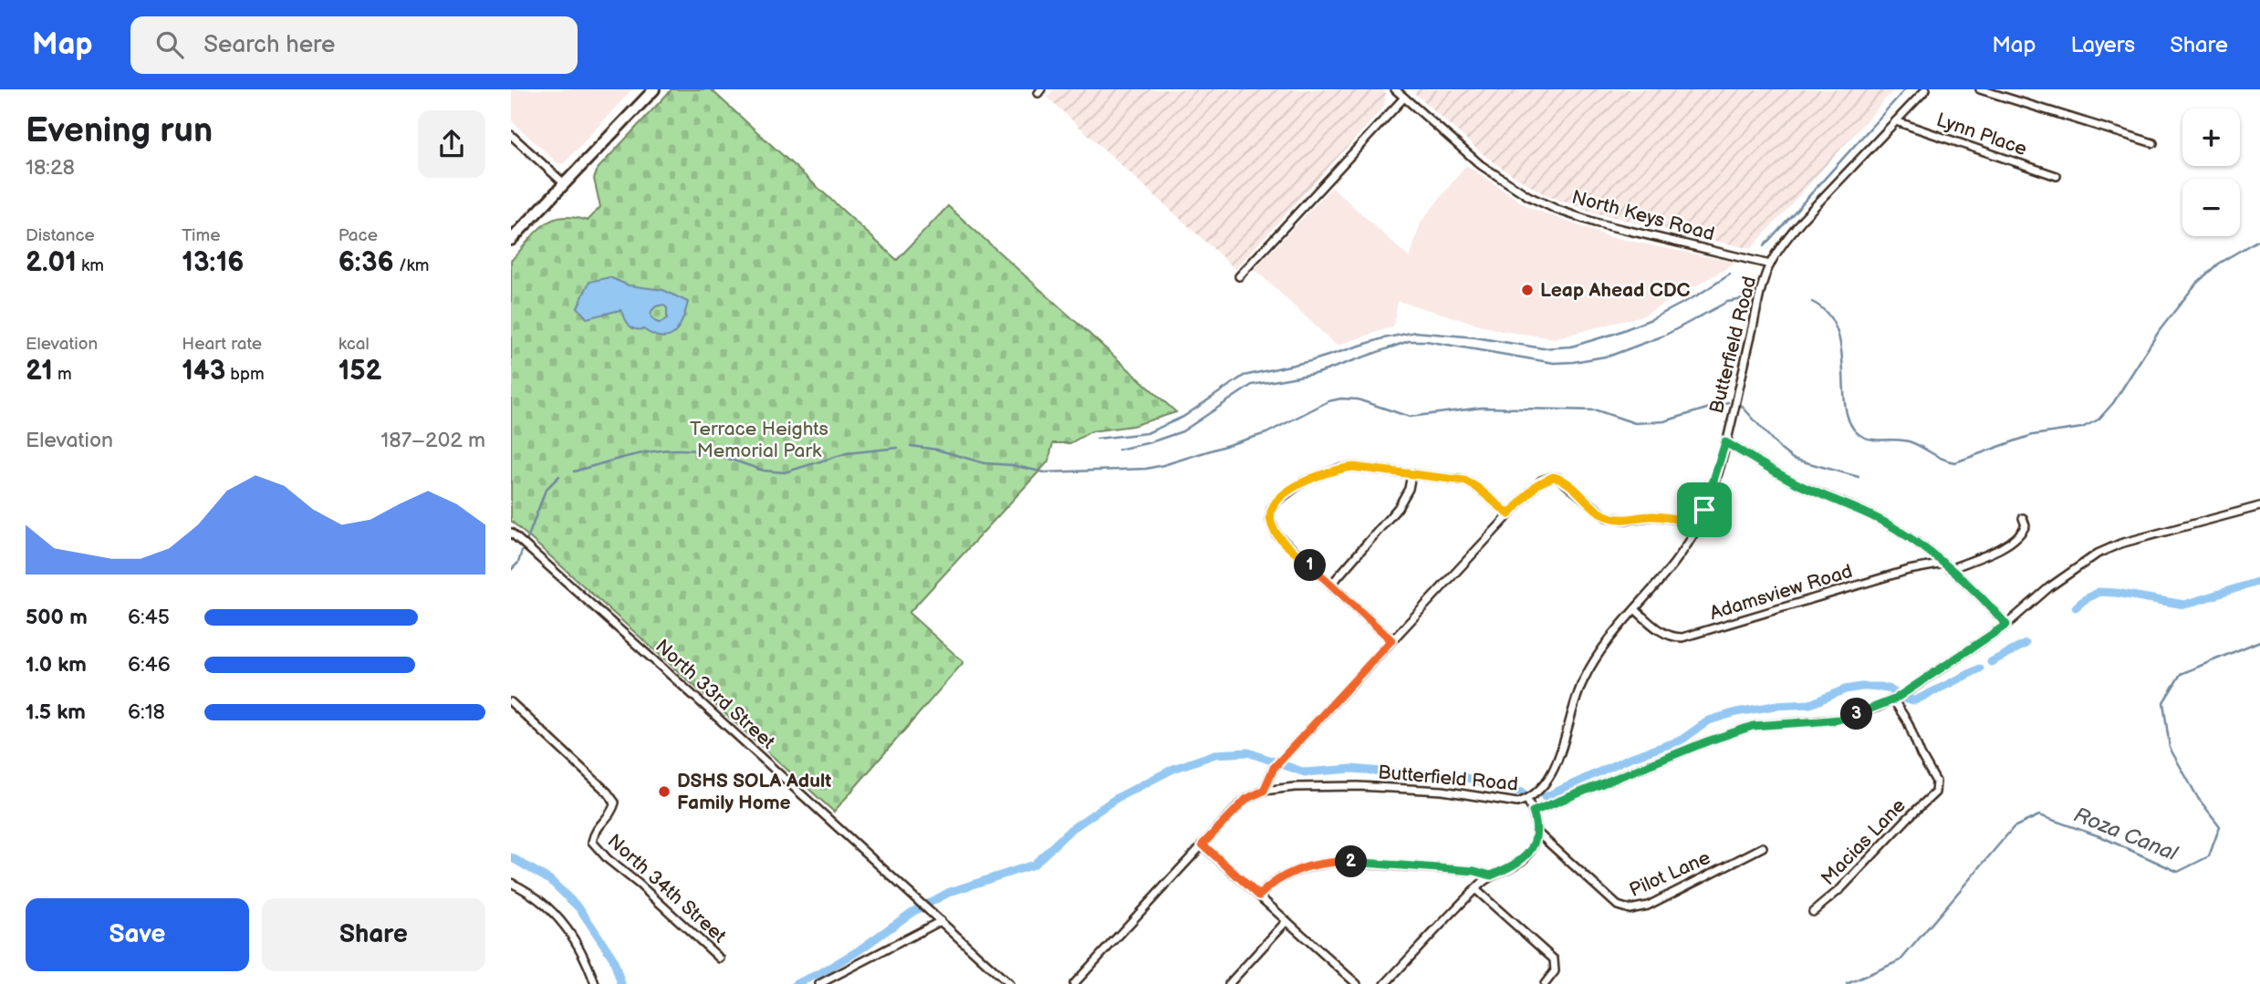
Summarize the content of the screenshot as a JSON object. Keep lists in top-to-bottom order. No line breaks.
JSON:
{"streets":{"street":["Lynn Place","North Keys Road","Butterfield Road","Adamsview Road","North 33rd Street","Macias Lane","Pilot Lane","North 34th Street"]},"crossings":[["Lynn Place","Butterfield Road"],["North Keys Road","Butterfield Road"],["Butterfield Road","Adamsview Road"]],"water":["Roza Canal"],"parks":["Terrace Heights Memorial Park"],"places":["Leap Ahead CDC","DSHS SOLA Adult Family Home"],"page":{"header":"Map","search":"Search here","nav":["Map","Layers","Share"],"heading":["Evening run","18:28"],"map_buttons":["+","−"],"stats":[["Distance","2.01 km"],["Time","13:16"],["Pace","6:36 /km"],["Elevation","21 m"],["Heart rate","143 bpm"],["kcal","152"]],"chart":["Elevation","187–202 m"],"pins":["1","3","2"],"list":[{"name":"500 m","note":"6:45"},{"name":"1.0 km","note":"6:46"},{"name":"1.5 km","note":"6:18"}],"buttons":["Save","Share"]}}
